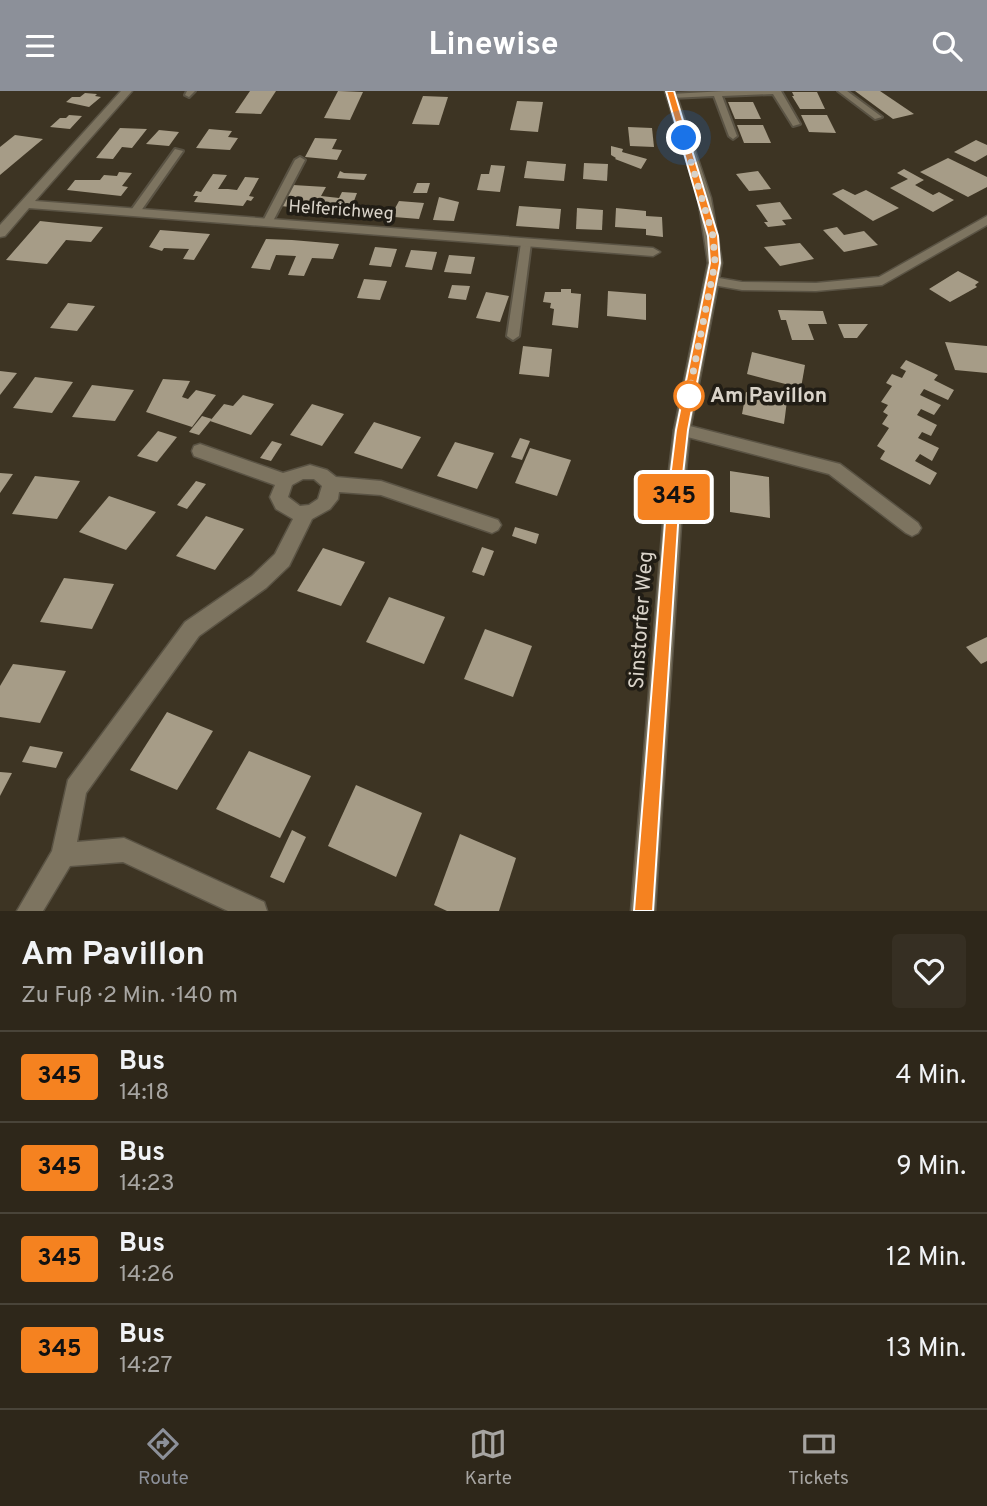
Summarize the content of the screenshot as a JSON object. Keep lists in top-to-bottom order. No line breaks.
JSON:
{"streets":{"street":["Helferichweg","Sinstorfer Weg"]},"places":["Am Pavillon"],"lines":["bus line 345"],"page":{"header":"Linewise","on_map":"345","heading":["Am Pavillon","Zu Fuß · 2 Min. · 140 m"],"list":[{"mark":"345","name":"Bus","note":"14:18","value":"4 Min."},{"mark":"345","name":"Bus","note":"14:23","value":"9 Min."},{"mark":"345","name":"Bus","note":"14:26","value":"12 Min."},{"mark":"345","name":"Bus","note":"14:27","value":"13 Min."}],"tabs":["Route","Karte","Tickets"]}}
